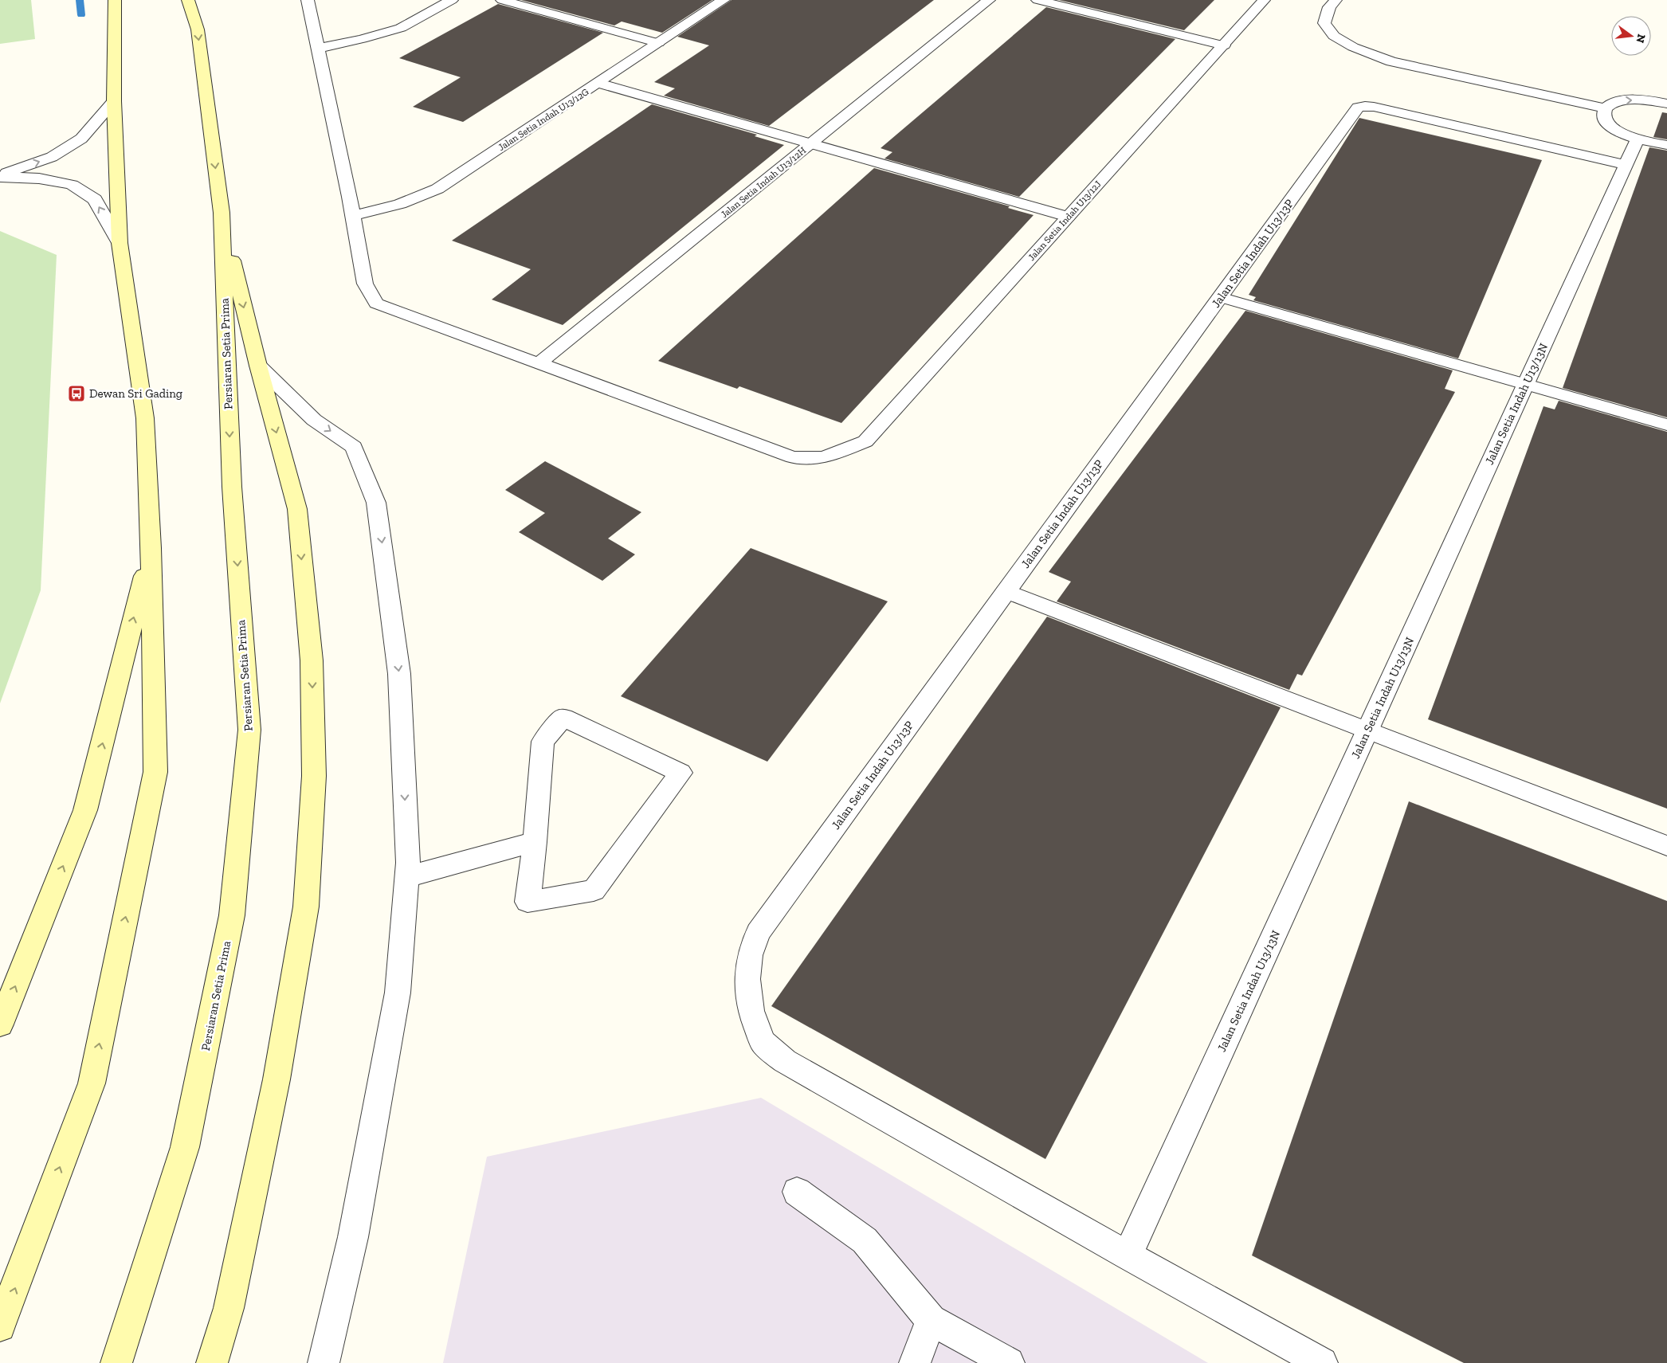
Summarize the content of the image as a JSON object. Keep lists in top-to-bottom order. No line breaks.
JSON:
{"streets":{"street":["Jalan Setia Indah U13/12G","Jalan Setia Indah U13/12H","Jalan Setia Indah U13/12J","Jalan Setia Indah U13/13P","Persiaran Setia Prima","Jalan Setia Indah U13/13N"]},"crossings":[["Jalan Setia Indah U13/12H","Jalan Setia Indah U13/12J"],["Jalan Setia Indah U13/13P","Jalan Setia Indah U13/13N"]],"places":{"bus stop":["Dewan Sri Gading"]},"north":"right"}
